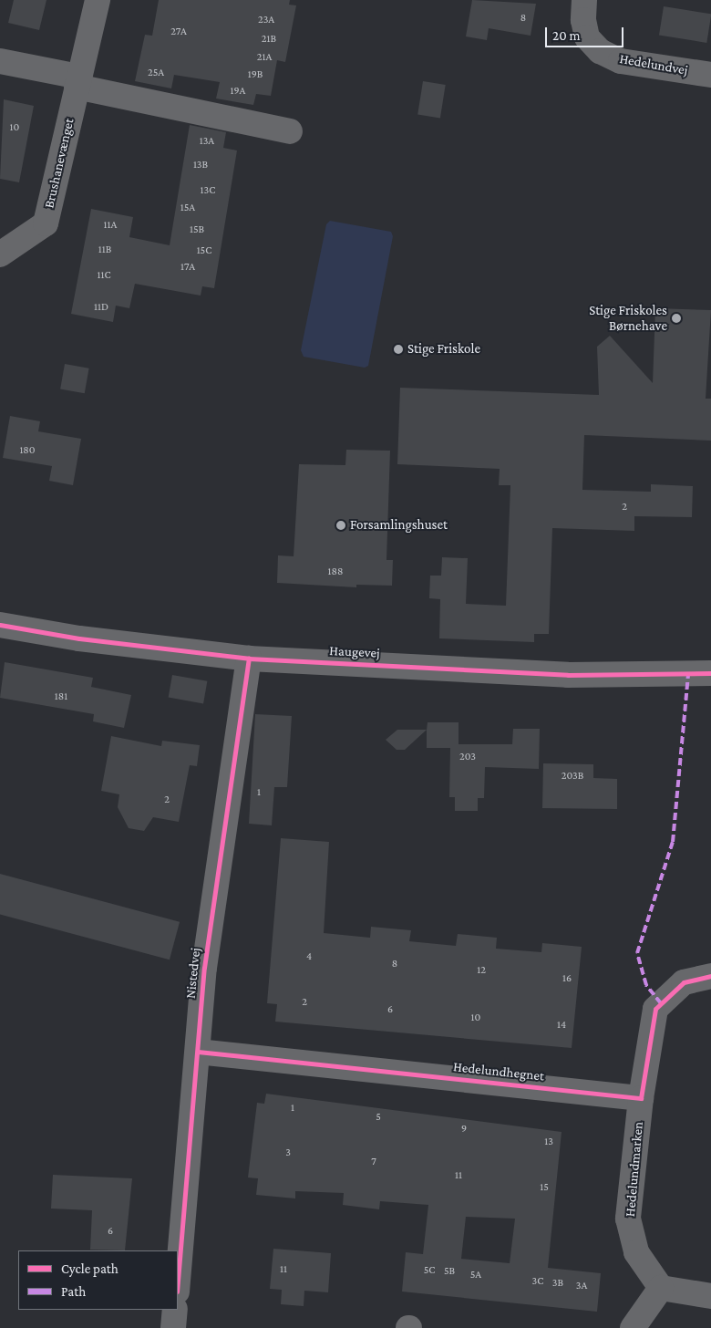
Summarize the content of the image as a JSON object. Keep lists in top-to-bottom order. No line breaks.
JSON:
{"streets":{"street":["Hedelundvej","Brushanevænget","Haugevej","Nistedvej","Hedelundhegnet","Hedelundmarken"]},"crossings":[["Haugevej","Nistedvej"],["Nistedvej","Hedelundhegnet"],["Hedelundhegnet","Hedelundmarken"]],"places":["Stige Friskoles Børnehave","Stige Friskole","Forsamlingshuset"],"house_numbers":["8","23A","27A","21B","21A","25A","19B","19A","10","13A","13B","13C","15A","11A","15B","11B","15C","17A","11C","11D","180","2","188","181","203","203B","1","2","4","8","12","16","2","6","10","14","1","5","9","13","3","7","11","15","6","11","5C","5B","5A","3C","3B","3A"],"legend":["Cycle path","Path"],"scale_bar":"20 m"}
